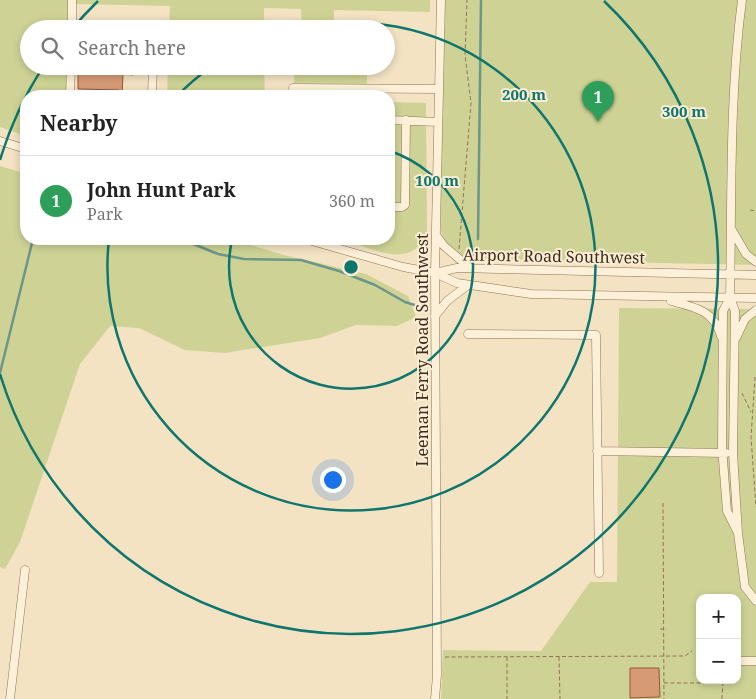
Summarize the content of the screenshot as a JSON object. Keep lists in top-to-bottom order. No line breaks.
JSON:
{"streets":{"street":["Airport Road Southwest","Leeman Ferry Road Southwest"]},"crossings":[["Airport Road Southwest","Leeman Ferry Road Southwest"]],"page":{"search":"Search here","pins":"1","heading":"Nearby","list":[{"mark":"1","name":"John Hunt Park","note":"Park","value":"360 m"}],"map_buttons":["+","−"]},"rings":["200 m","300 m","100 m"]}
